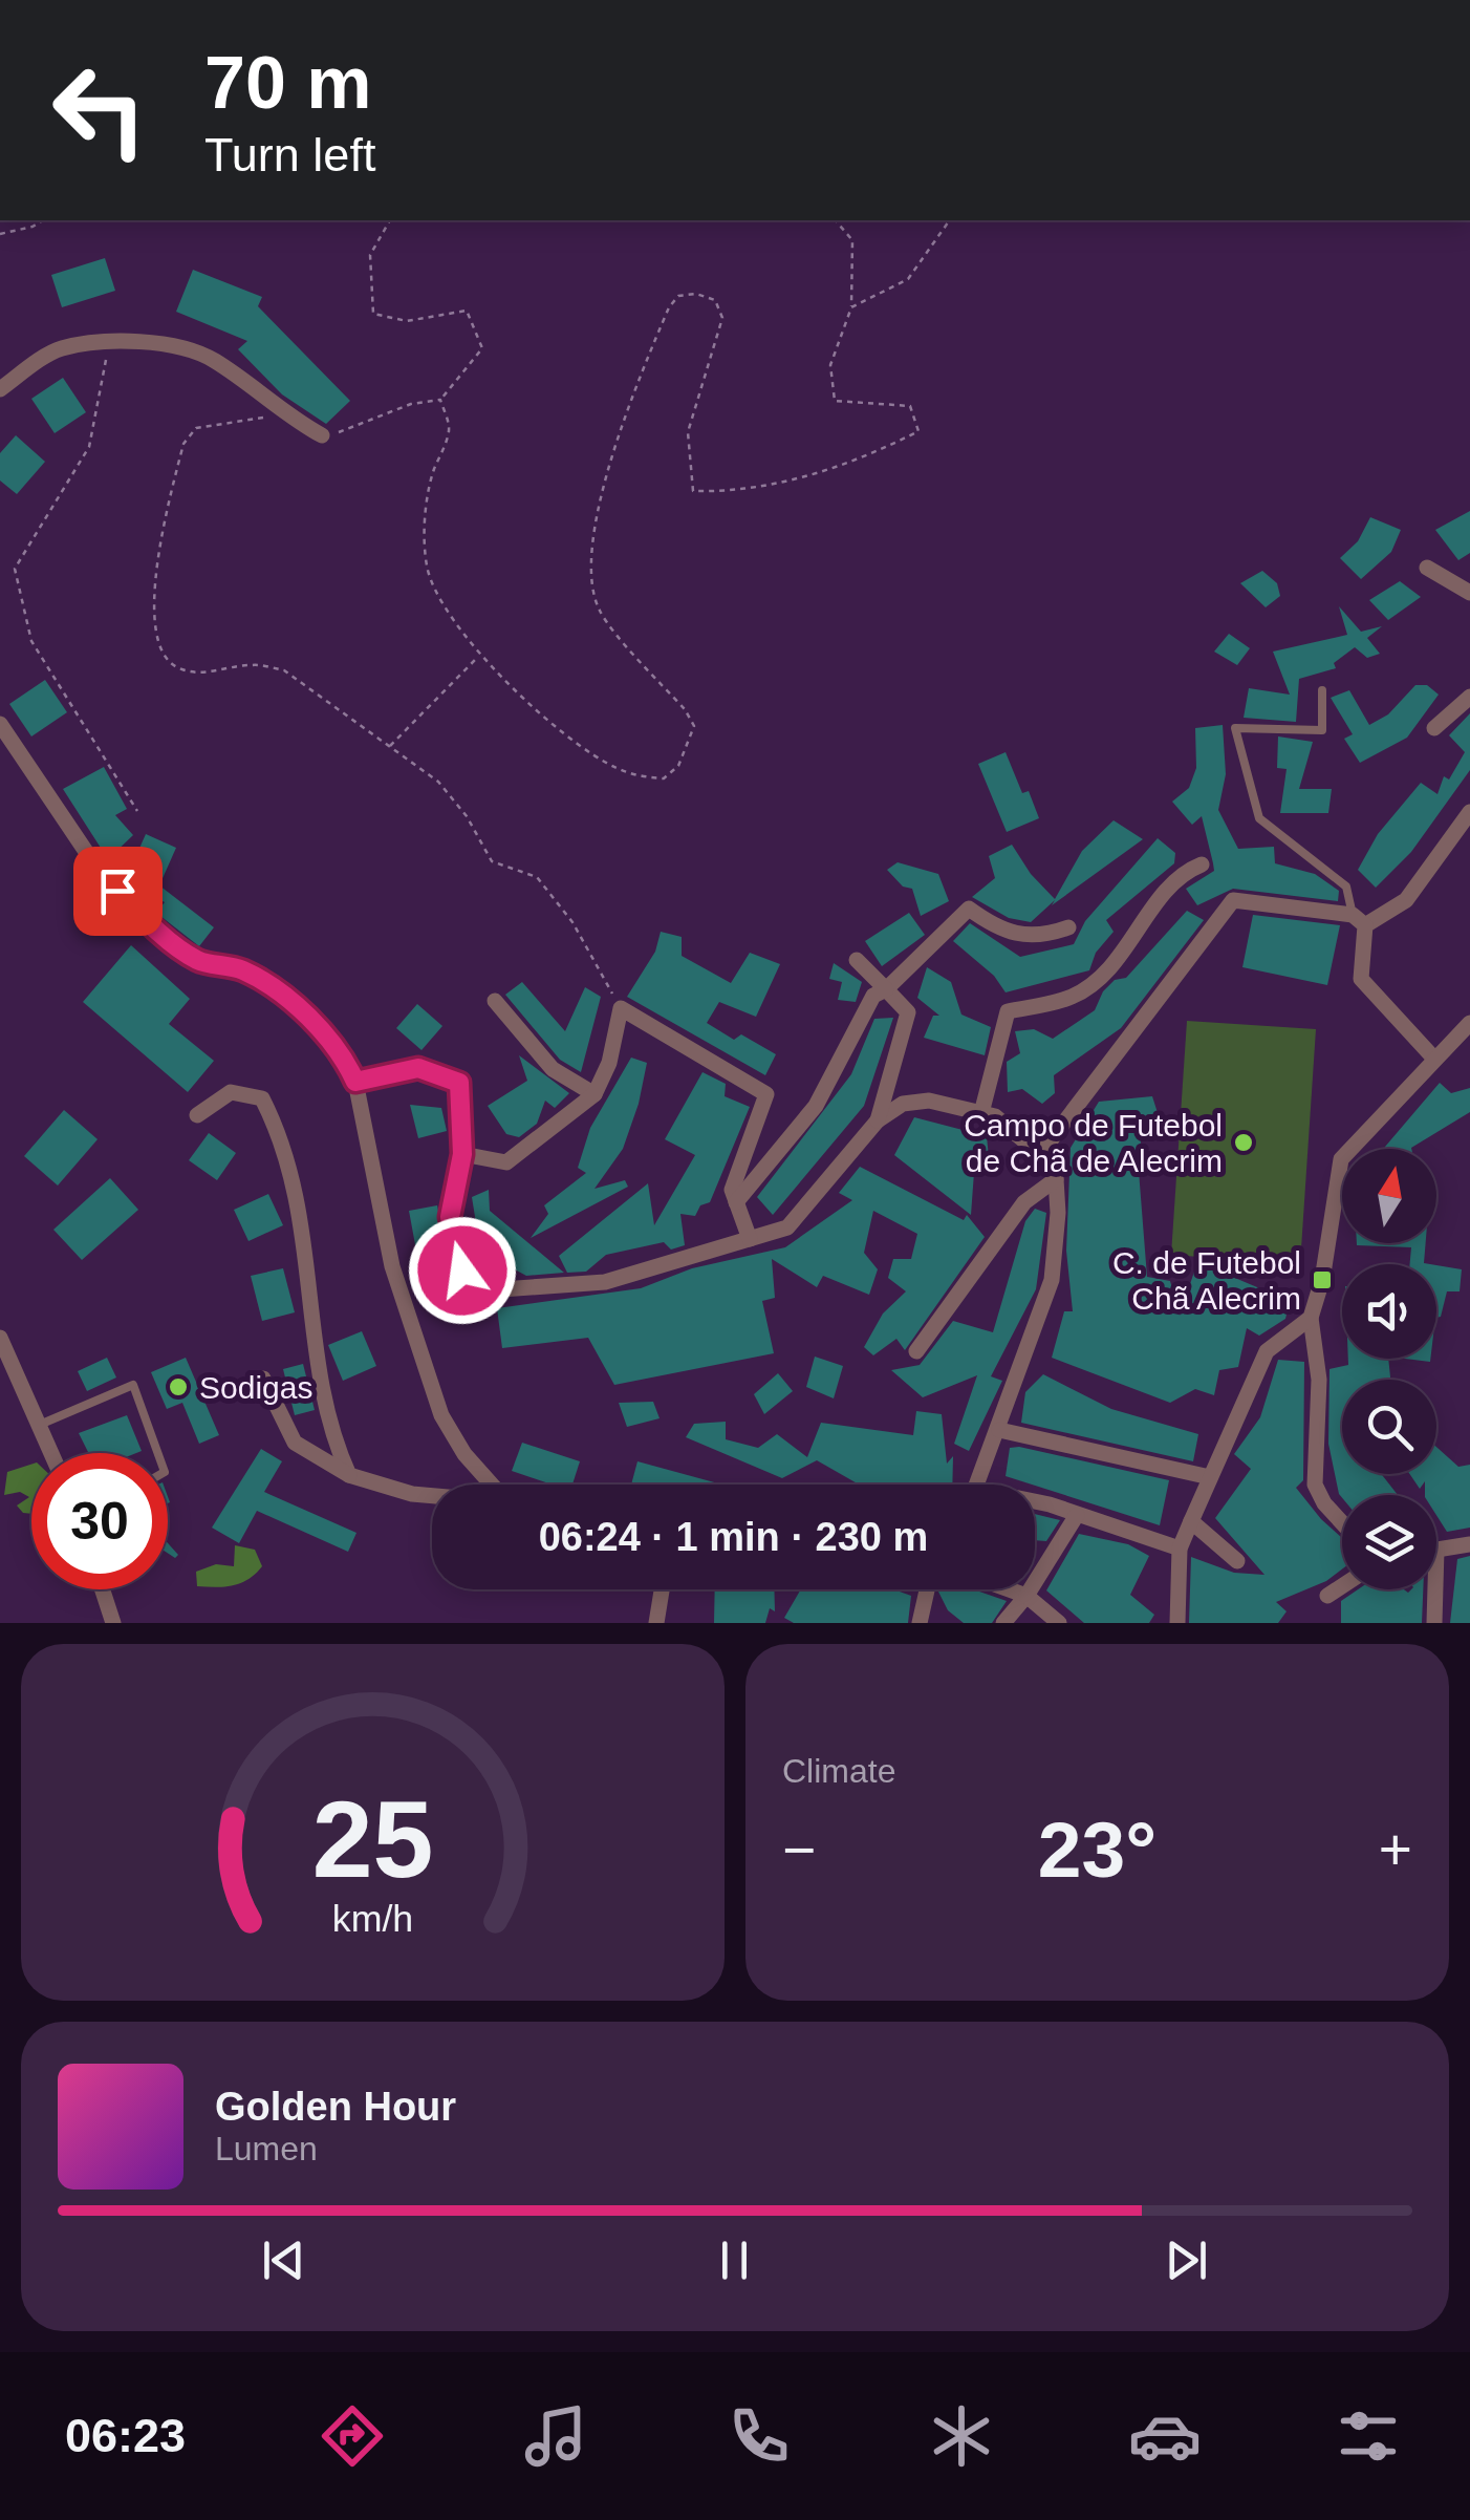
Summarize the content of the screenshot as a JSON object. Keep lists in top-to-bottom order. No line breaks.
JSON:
{"places":{"other":["Campo de Futebol de Chã de Alecrim","Sodigas"],"transit":["C. de Futebol Chã Alecrim"]},"north":"top","page":{"turn":["70 m","Turn left"],"limit":"30","trip":"06:24 · 1 min · 230 m","tile":"Climate","heat":["−","23°","+"],"song":["Golden Hour","Lumen"],"tabs":"06:23","gauge":["25","km/h"]}}
